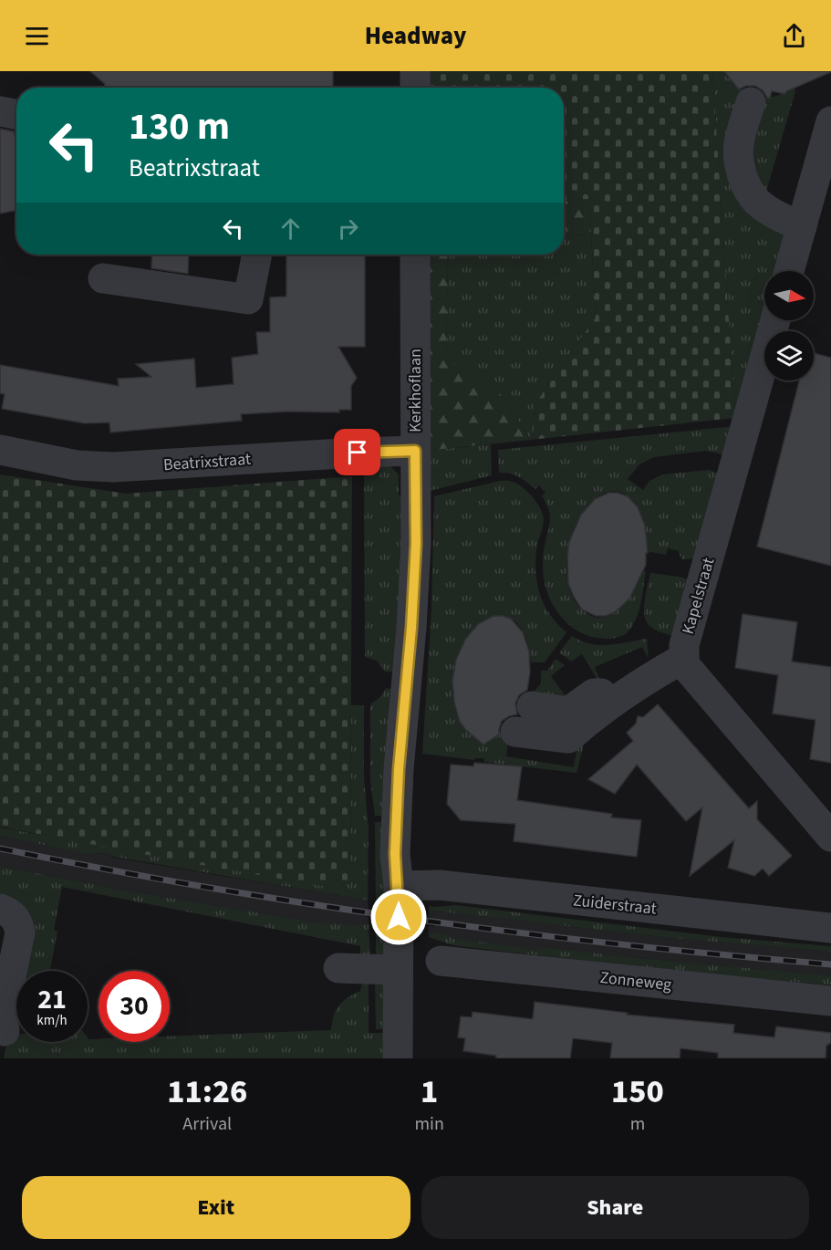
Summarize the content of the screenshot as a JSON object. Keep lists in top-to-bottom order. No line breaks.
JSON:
{"streets":{"street":["Kerkhoflaan","Beatrixstraat","Kapelstraat","Zuiderstraat","Zonneweg"]},"crossings":[["Kerkhoflaan","Beatrixstraat"],["Kerkhoflaan","Zuiderstraat"]],"north":"right","page":{"header":"Headway","turn":["130 m","Beatrixstraat"],"speed":"21 km/h","limit":"30","eta":["11:26","Arrival","1","min","150","m"],"buttons":["Exit","Share"]}}
